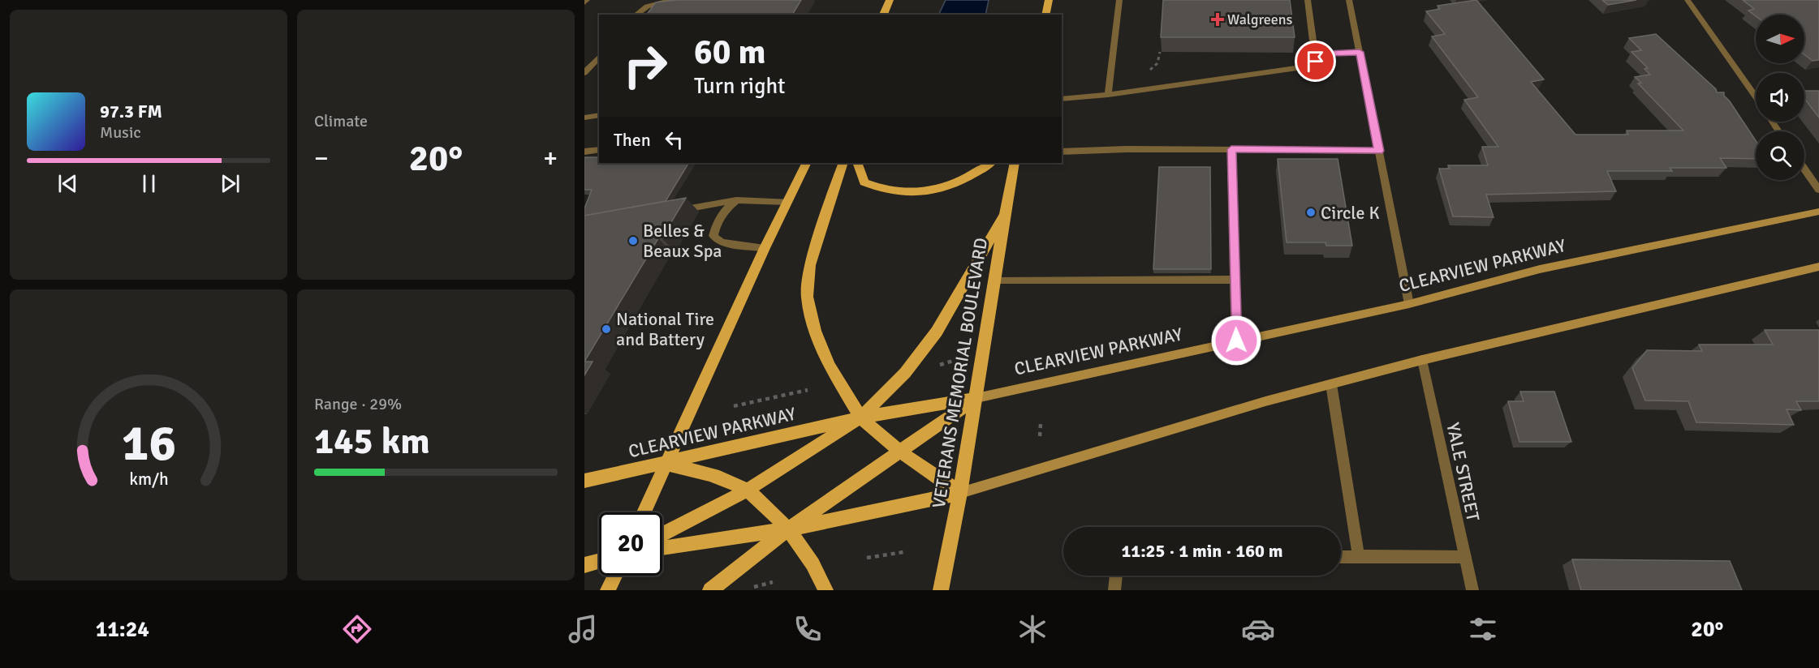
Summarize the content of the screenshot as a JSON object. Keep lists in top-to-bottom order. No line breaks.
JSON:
{"streets":{"main road":["CLEARVIEW PARKWAY","VETERANS MEMORIAL BOULEVARD"],"street":["YALE STREET"]},"crossings":[["CLEARVIEW PARKWAY","VETERANS MEMORIAL BOULEVARD"]],"places":{"health":["Walgreens"],"other":["Circle K","Belles & Beaux Spa","National Tire and Battery"]},"north":"right","page":{"tile":["Climate",["Range · 29%","145 km"]],"turn":["60 m","Turn right"],"song":["97.3 FM","Music"],"then":"Then","heat":["−","20°","+"],"limit":"20","trip":"11:25 · 1 min · 160 m","tabs":["11:24","20°"],"gauge":["16","km/h"]}}
